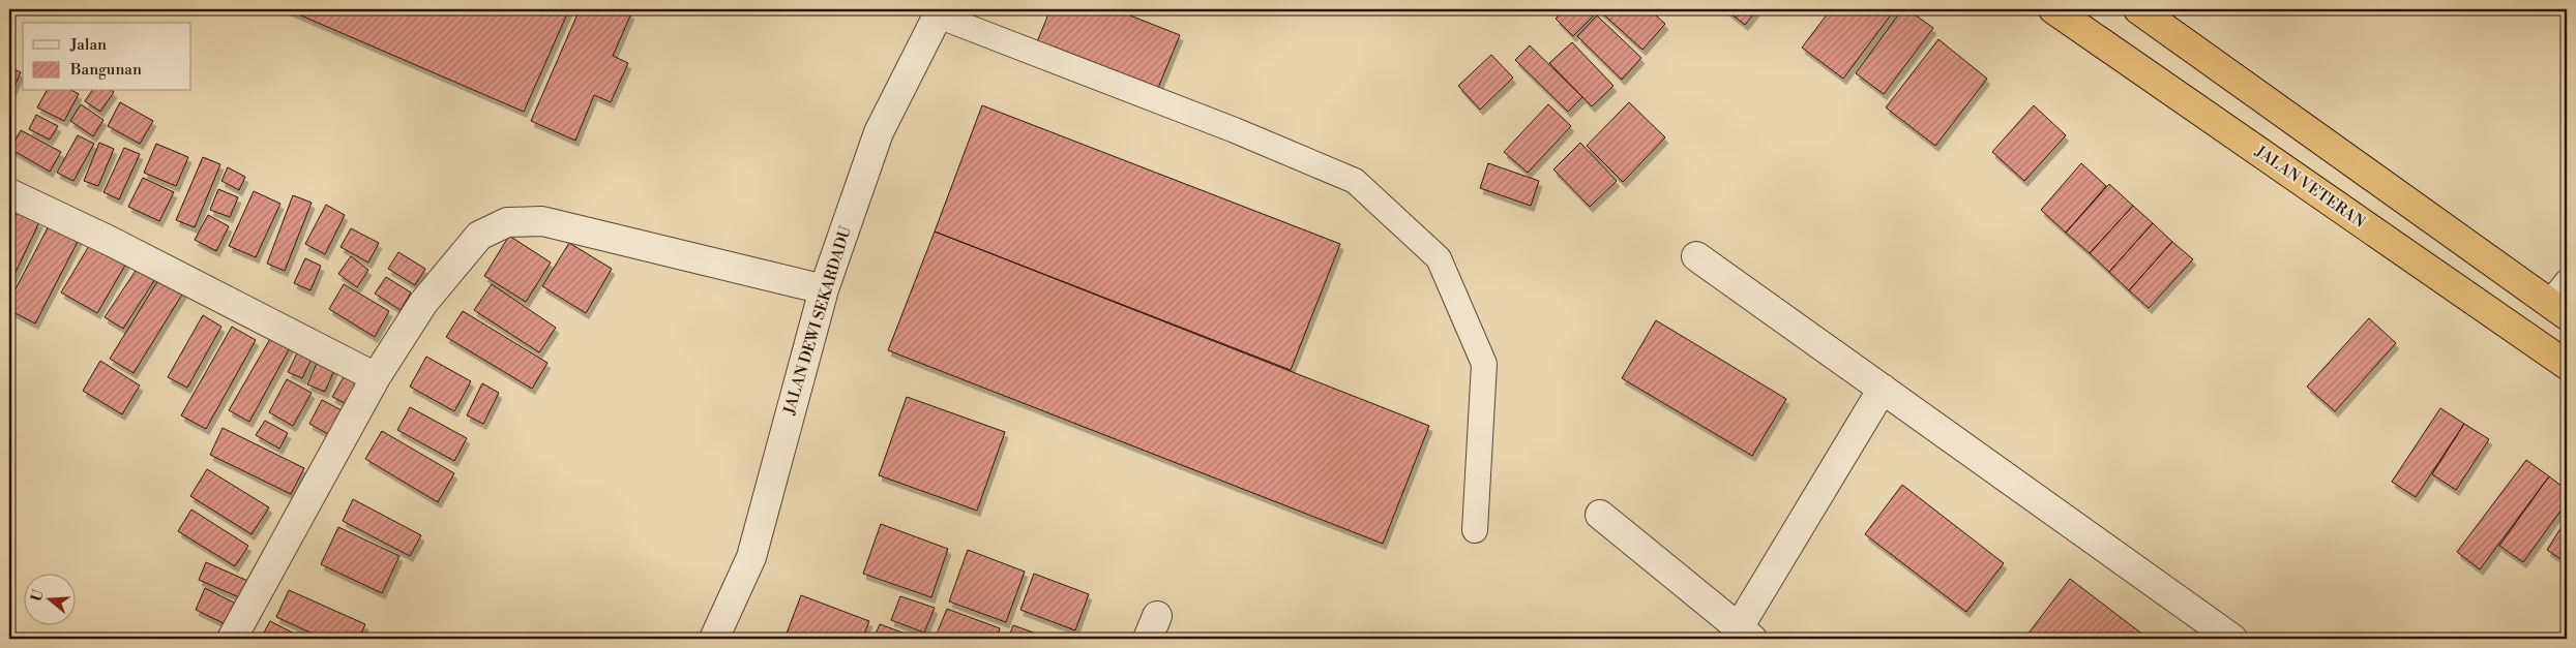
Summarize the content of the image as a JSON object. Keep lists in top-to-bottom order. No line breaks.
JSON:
{"streets":{"highway":["JALAN VETERAN"],"street":["JALAN DEWI SEKARDADU"]},"legend":["Jalan","Bangunan"],"north":"left"}
